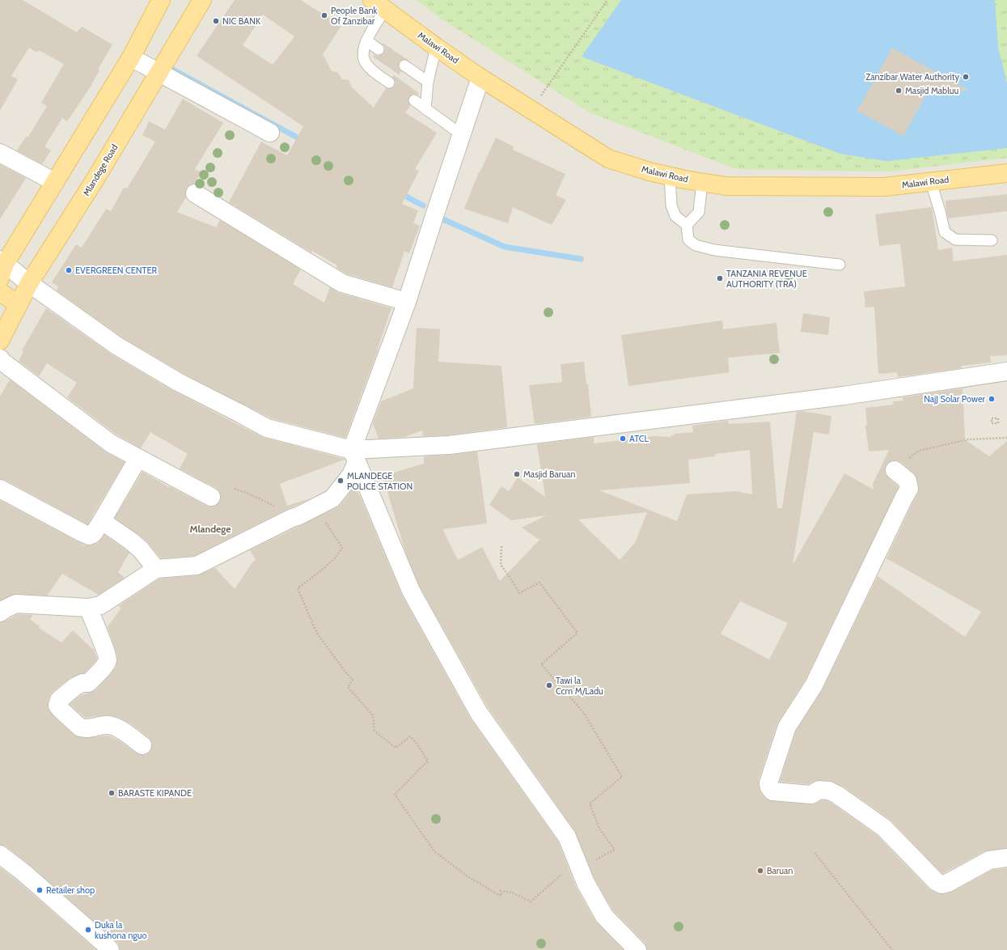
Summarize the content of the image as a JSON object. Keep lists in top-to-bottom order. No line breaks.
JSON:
{"streets":{"main road":["Malawi Road","Mlandege Road"]},"districts":["Mlandege"],"places":["People Bank Of Zanzibar","NIC BANK","Zanzibar Water Authority","Masjid Mabluu","EVERGREEN CENTER","TANZANIA REVENUE AUTHORITY (TRA)","NajJ Solar Power","ATCL","Masjid Baruan","MLANDEGE POLICE STATION","Tawi la Ccm M/Ladu","BARASTE KIPANDE","Baruan","Retailer shop","Duka la kushona nguo"]}
